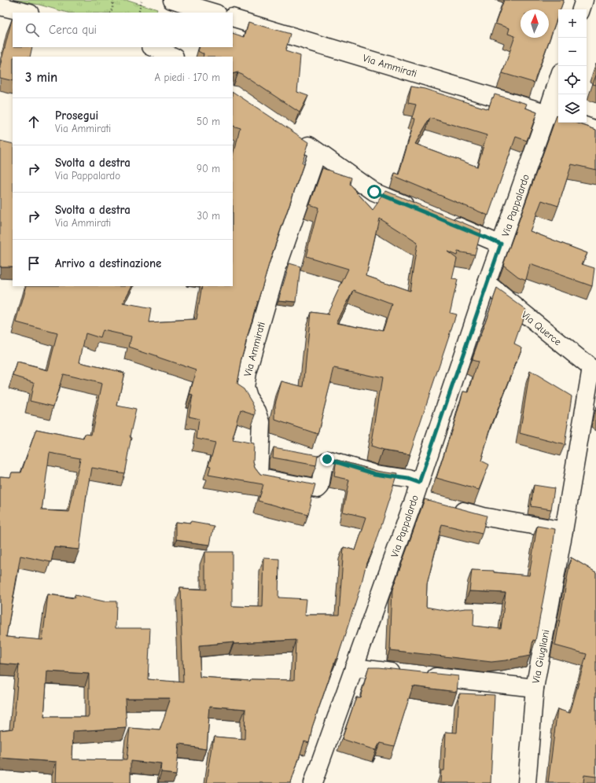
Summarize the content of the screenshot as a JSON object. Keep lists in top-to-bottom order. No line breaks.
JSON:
{"streets":{"street":["Via Ammirati","Via Pappalardo","Via Querce","Via Giugliani"]},"crossings":[["Via Ammirati","Via Pappalardo"],["Via Pappalardo","Via Querce"],["Via Querce","Via Giugliani"]],"north":"top","page":{"map_buttons":["+","−"],"search":"Cerca qui","heading":["3 min","A piedi · 170 m"],"list":[["Prosegui","Via Ammirati","50 m"],["Svolta a destra","Via Pappalardo","90 m"],["Svolta a destra","Via Ammirati","30 m"],"Arrivo a destinazione"]}}
